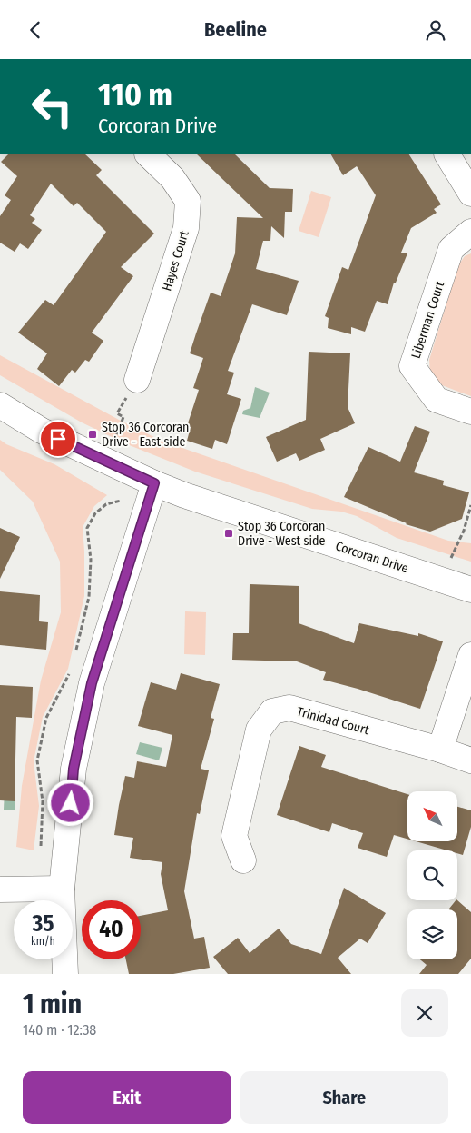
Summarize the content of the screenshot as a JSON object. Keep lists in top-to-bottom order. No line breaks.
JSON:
{"streets":{"street":["Hayes Court","Liberman Court","Corcoran Drive","Trinidad Court"]},"places":{"transit":["Stop 36 Corcoran Drive - East side","Stop 36 Corcoran Drive - West side"]},"north":"top left","page":{"header":"Beeline","turn":["110 m","Corcoran Drive"],"speed":"35 km/h","limit":"40","heading":["1 min","140 m · 12:38"],"buttons":["Exit","Share"]}}
